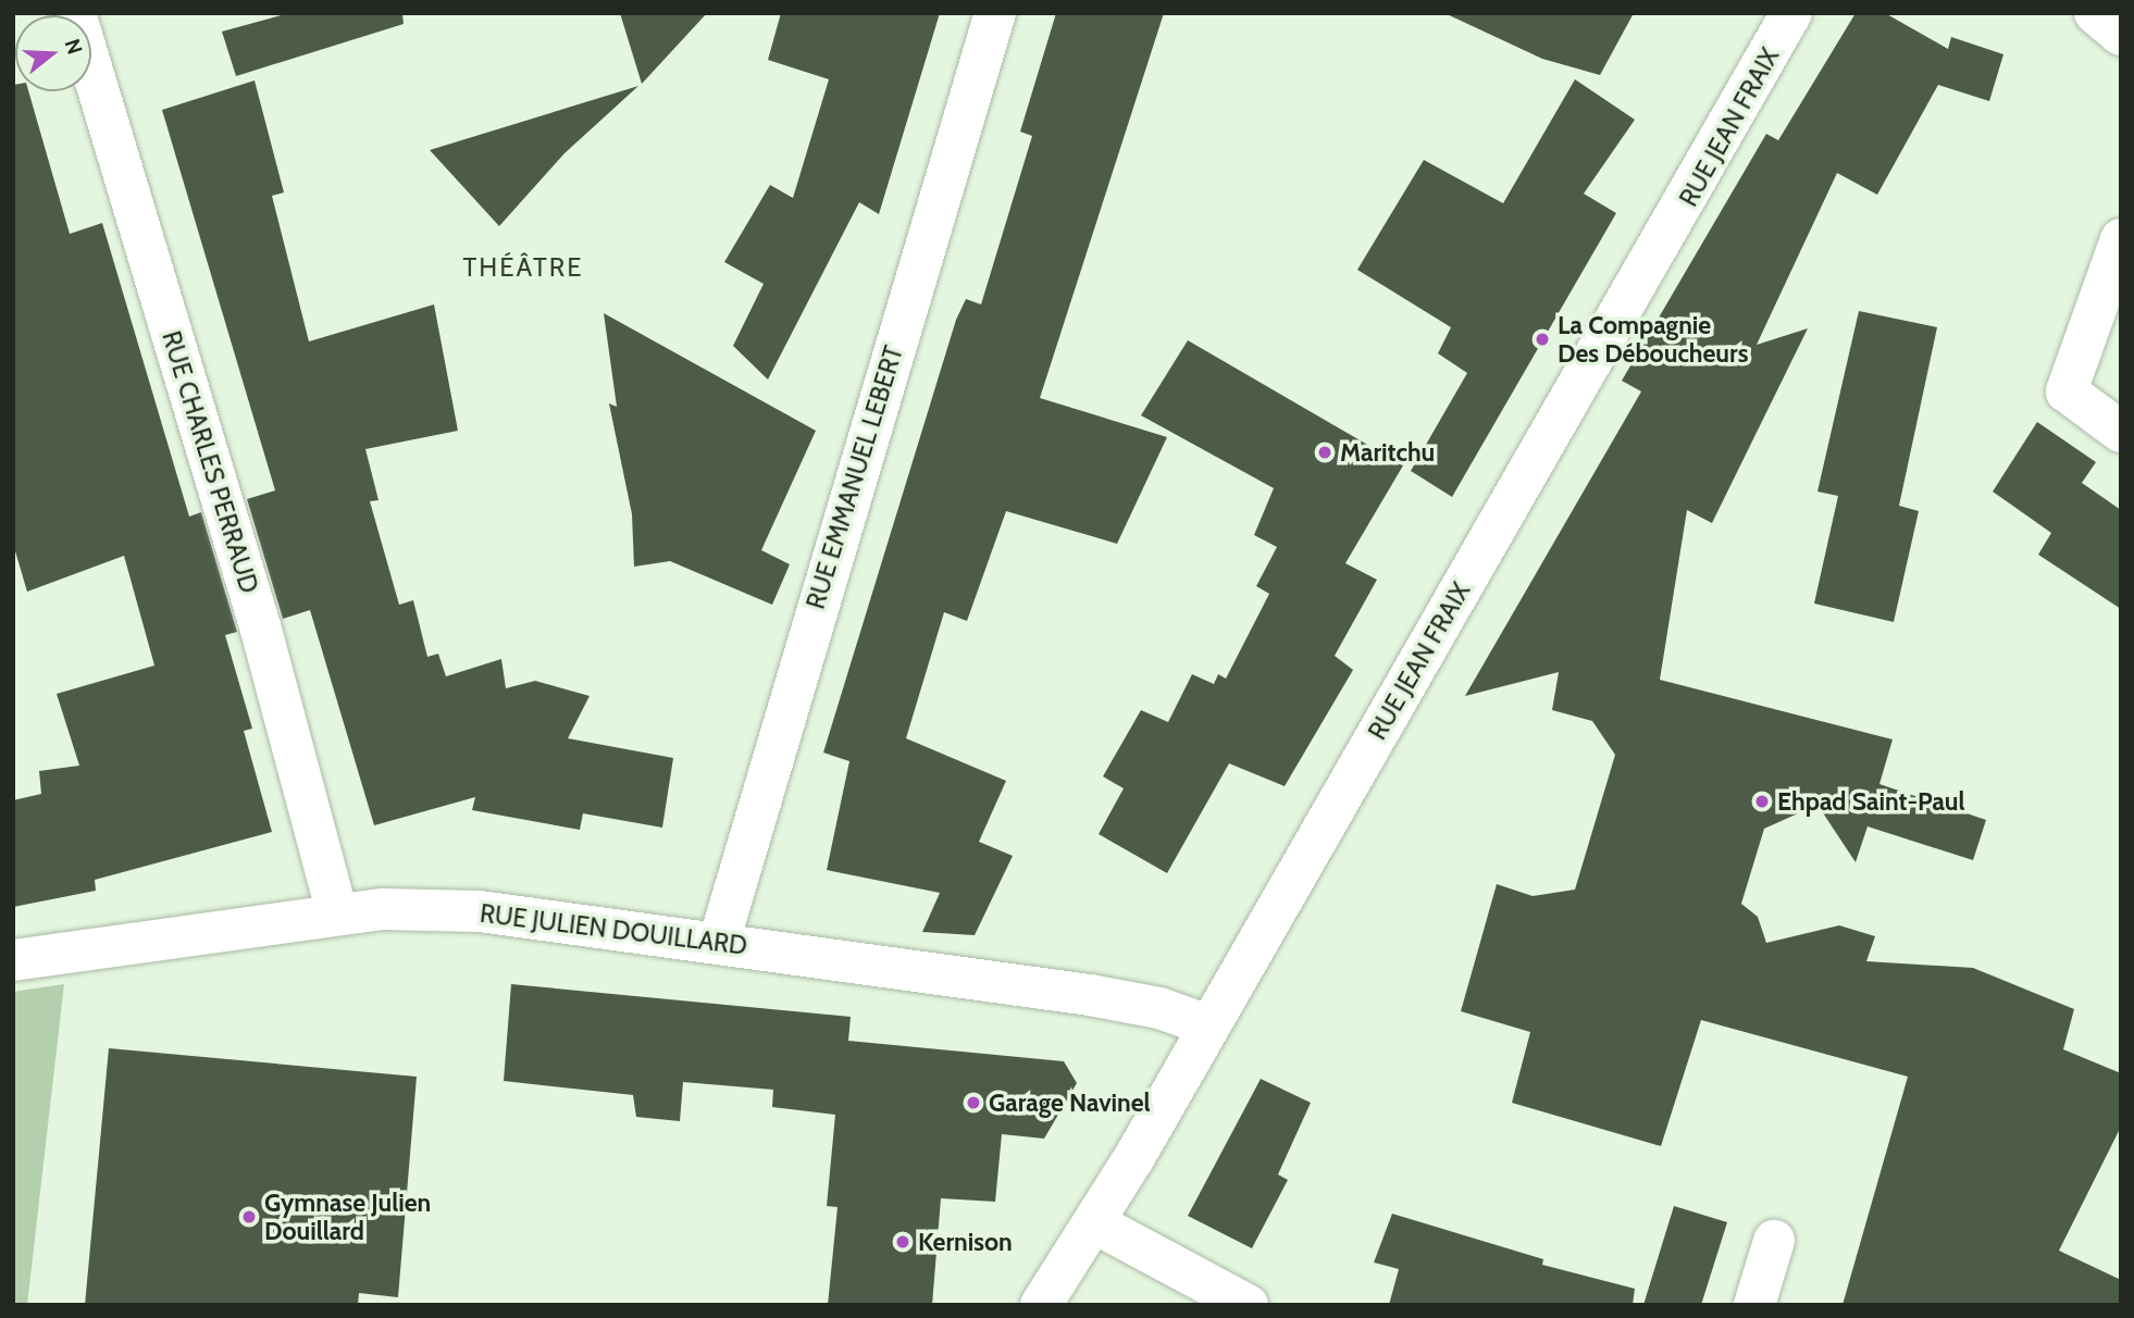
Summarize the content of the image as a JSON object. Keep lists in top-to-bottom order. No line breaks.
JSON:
{"streets":{"street":["RUE JEAN FRAIX","RUE CHARLES PERRAUD","RUE EMMANUEL LEBERT","RUE JULIEN DOUILLARD"]},"crossings":[["RUE JEAN FRAIX","RUE JULIEN DOUILLARD"],["RUE CHARLES PERRAUD","RUE JULIEN DOUILLARD"],["RUE EMMANUEL LEBERT","RUE JULIEN DOUILLARD"]],"districts":["THÉÂTRE"],"places":["La Compagnie Des Déboucheurs","Maritchu","Ehpad Saint-Paul","Garage Navinel","Gymnase Julien Douillard","Kernison"],"north":"right"}
